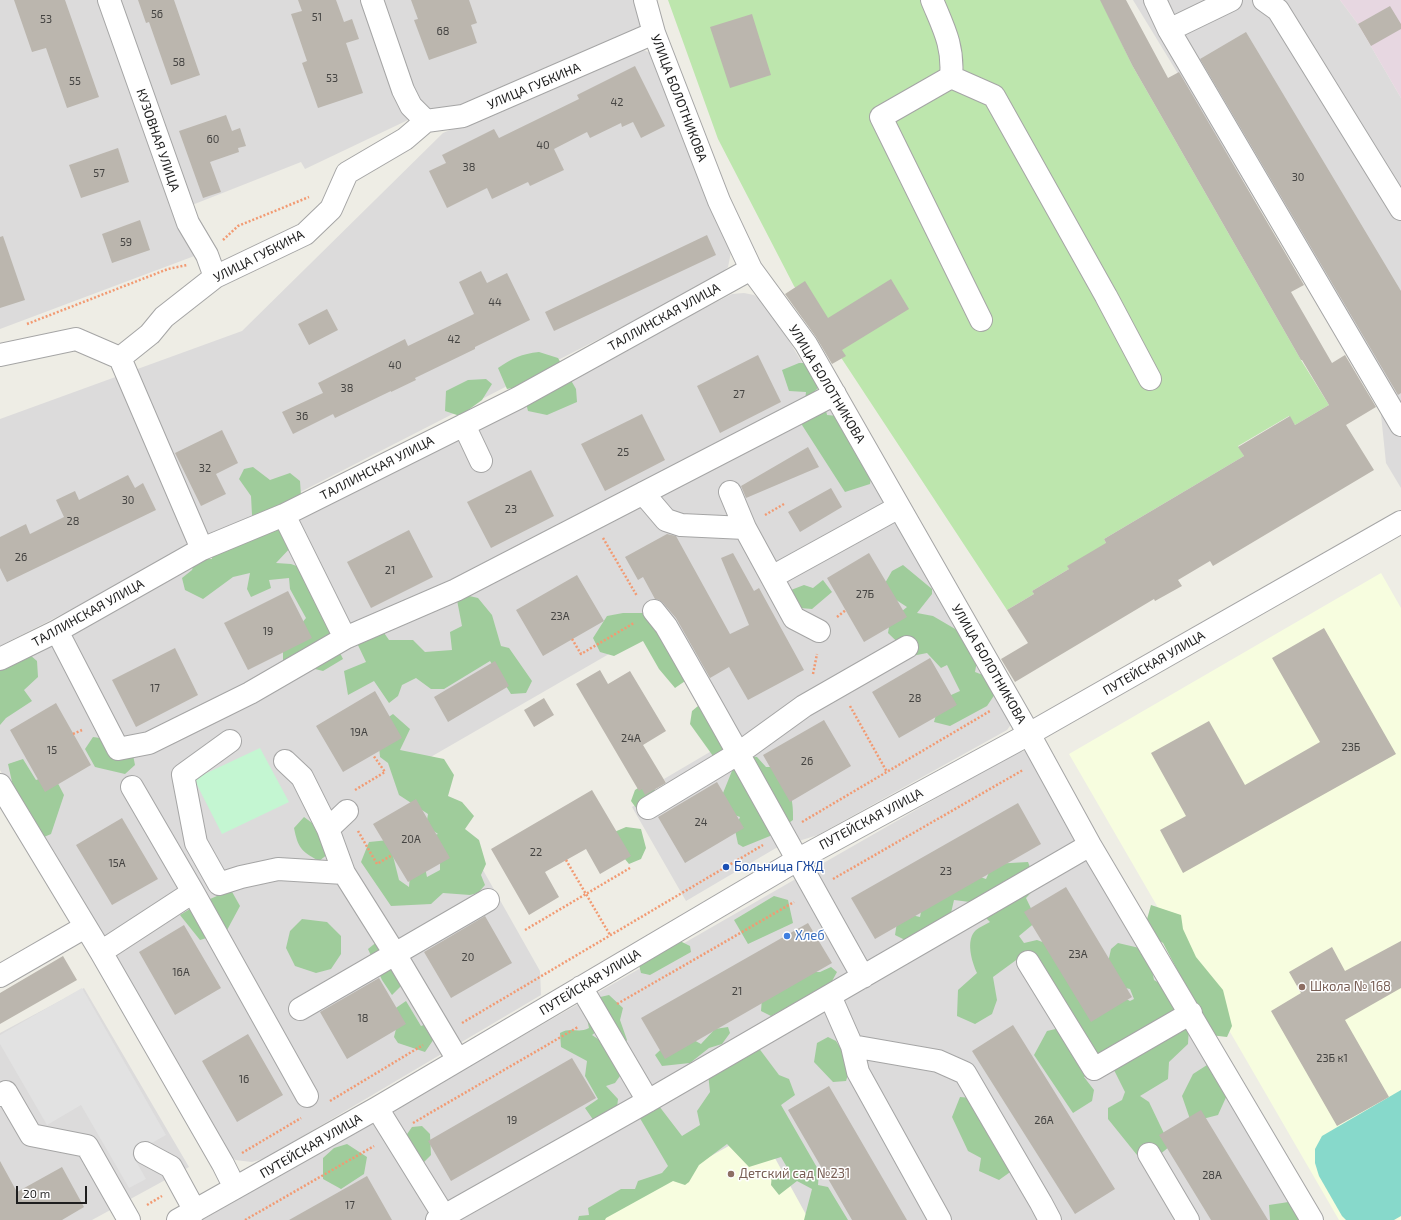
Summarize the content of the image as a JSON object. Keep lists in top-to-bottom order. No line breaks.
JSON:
{"streets":{"street":["УЛИЦА ГУБКИНА","УЛИЦА БОЛОТНИКОВА","КУЗОВНАЯ УЛИЦА","ТАЛЛИНСКАЯ УЛИЦА","ПУТЕЙСКАЯ УЛИЦА"]},"crossings":[["УЛИЦА ГУБКИНА","УЛИЦА БОЛОТНИКОВА"],["УЛИЦА ГУБКИНА","КУЗОВНАЯ УЛИЦА"],["УЛИЦА БОЛОТНИКОВА","ТАЛЛИНСКАЯ УЛИЦА"],["УЛИЦА БОЛОТНИКОВА","ПУТЕЙСКАЯ УЛИЦА"]],"places":["Больница ГЖД","Хлеб","Школа № 168","Детский сад №231"],"house_numbers":["56","51","53","68","58","53","55","42","60","40","38","57","30","59","44","42","40","38","27","36","25","32","30","23","28","26","21","27Б","23А","19","17","28","19А","24А","23Б","15","26","24","20А","22","15А","23","23А","20","16А","21","18","23Б к1","16","19","26А","28А","17"],"scale_bar":"20 m"}
